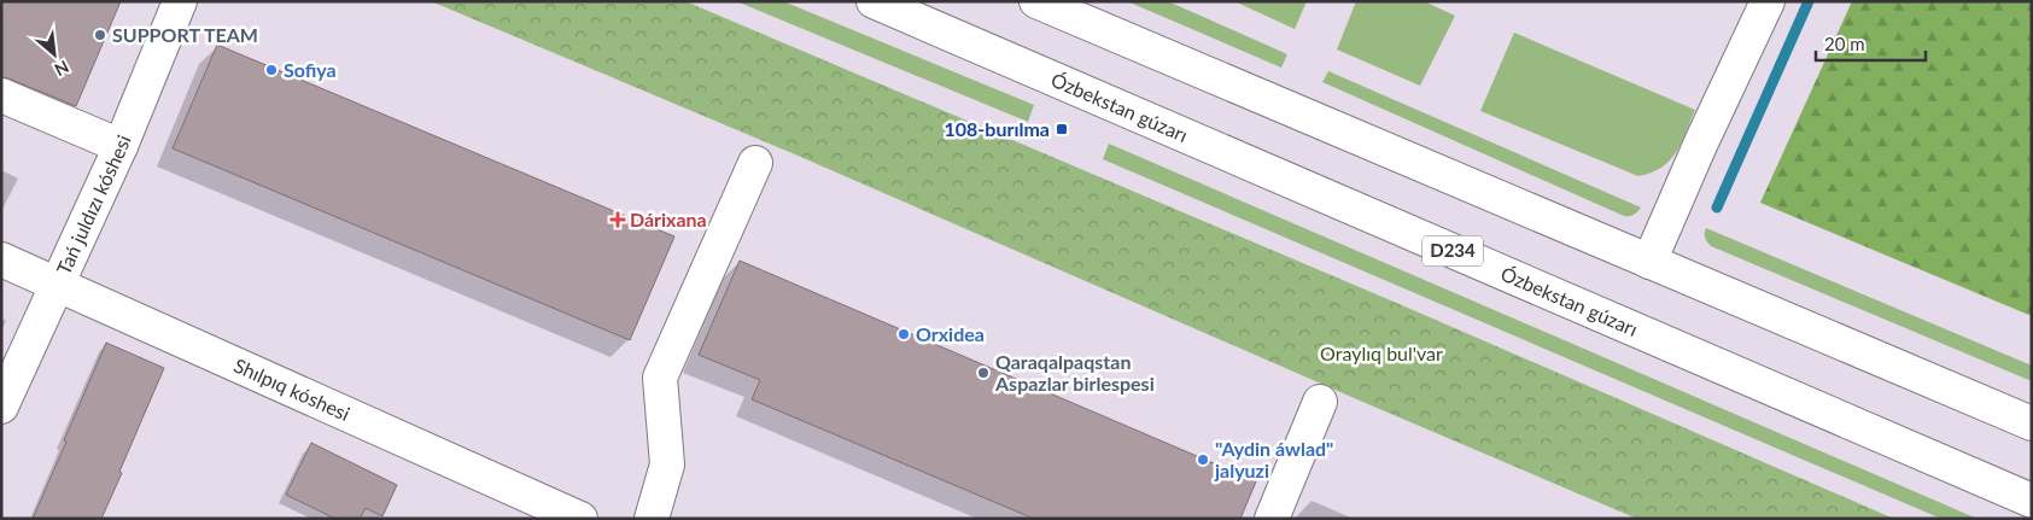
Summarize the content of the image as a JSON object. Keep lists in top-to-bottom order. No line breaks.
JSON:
{"streets":{"main road":["Ózbekstan gúzarı","Tań juldızı kóshesi","D234","Shılpıq kóshesi"]},"crossings":[["Tań juldızı kóshesi","Shılpıq kóshesi"]],"parks":["Oraylıq bul'var"],"places":{"other":["SUPPORT TEAM","Sofiya","Orxidea","Qaraqalpaqstan Aspazlar birlespesi","\"Aydin áwlad\" jalyuzi"],"transit":["108-burılma"],"health":["Dárixana"]},"scale_bar":"20 m","north":"bottom right"}
